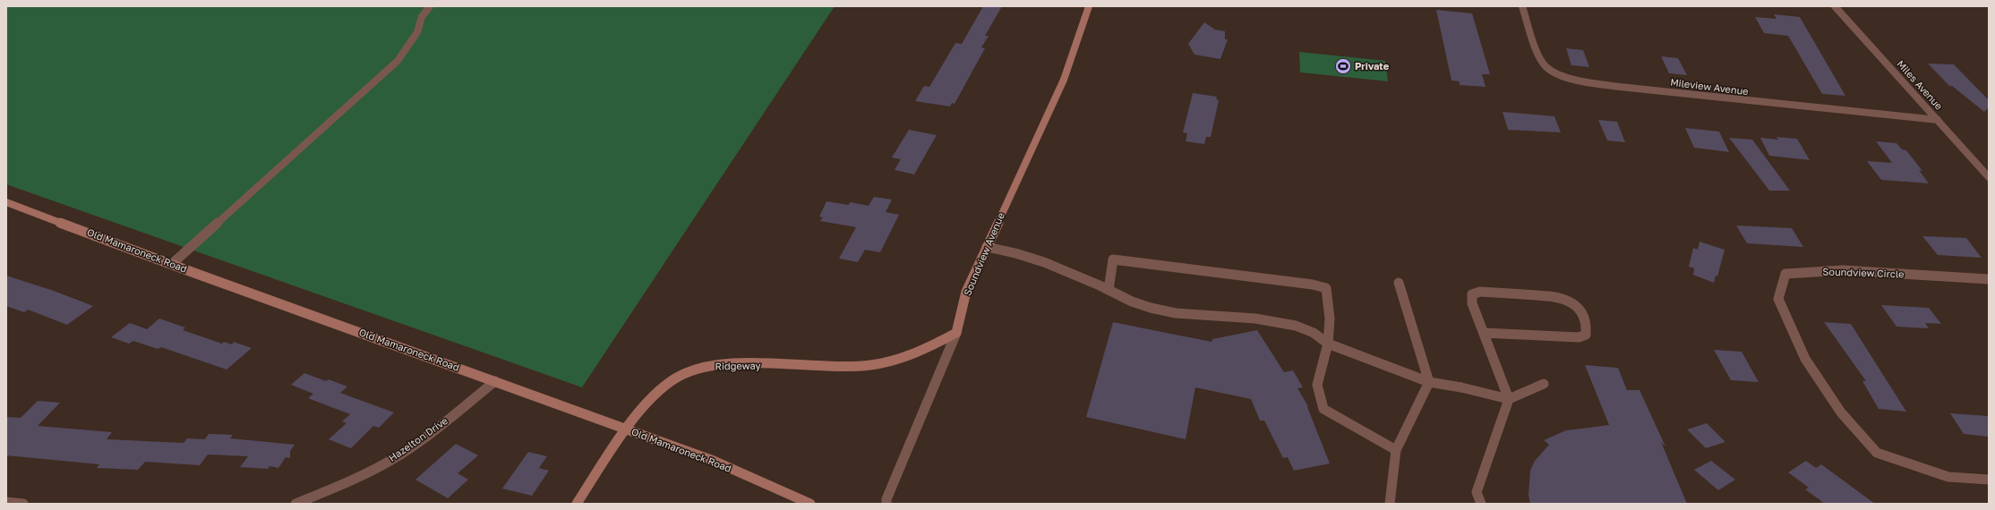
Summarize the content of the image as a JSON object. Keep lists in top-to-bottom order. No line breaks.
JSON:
{"streets":{"street":["Miles Avenue","Mileview Avenue","Old Mamaroneck Road","Soundview Avenue","Soundview Circle","Ridgeway","Hazelton Drive"]},"crossings":[["Miles Avenue","Mileview Avenue"],["Old Mamaroneck Road","Ridgeway"],["Old Mamaroneck Road","Hazelton Drive"],["Soundview Avenue","Ridgeway"]],"places":{"sports":["Private"]}}
